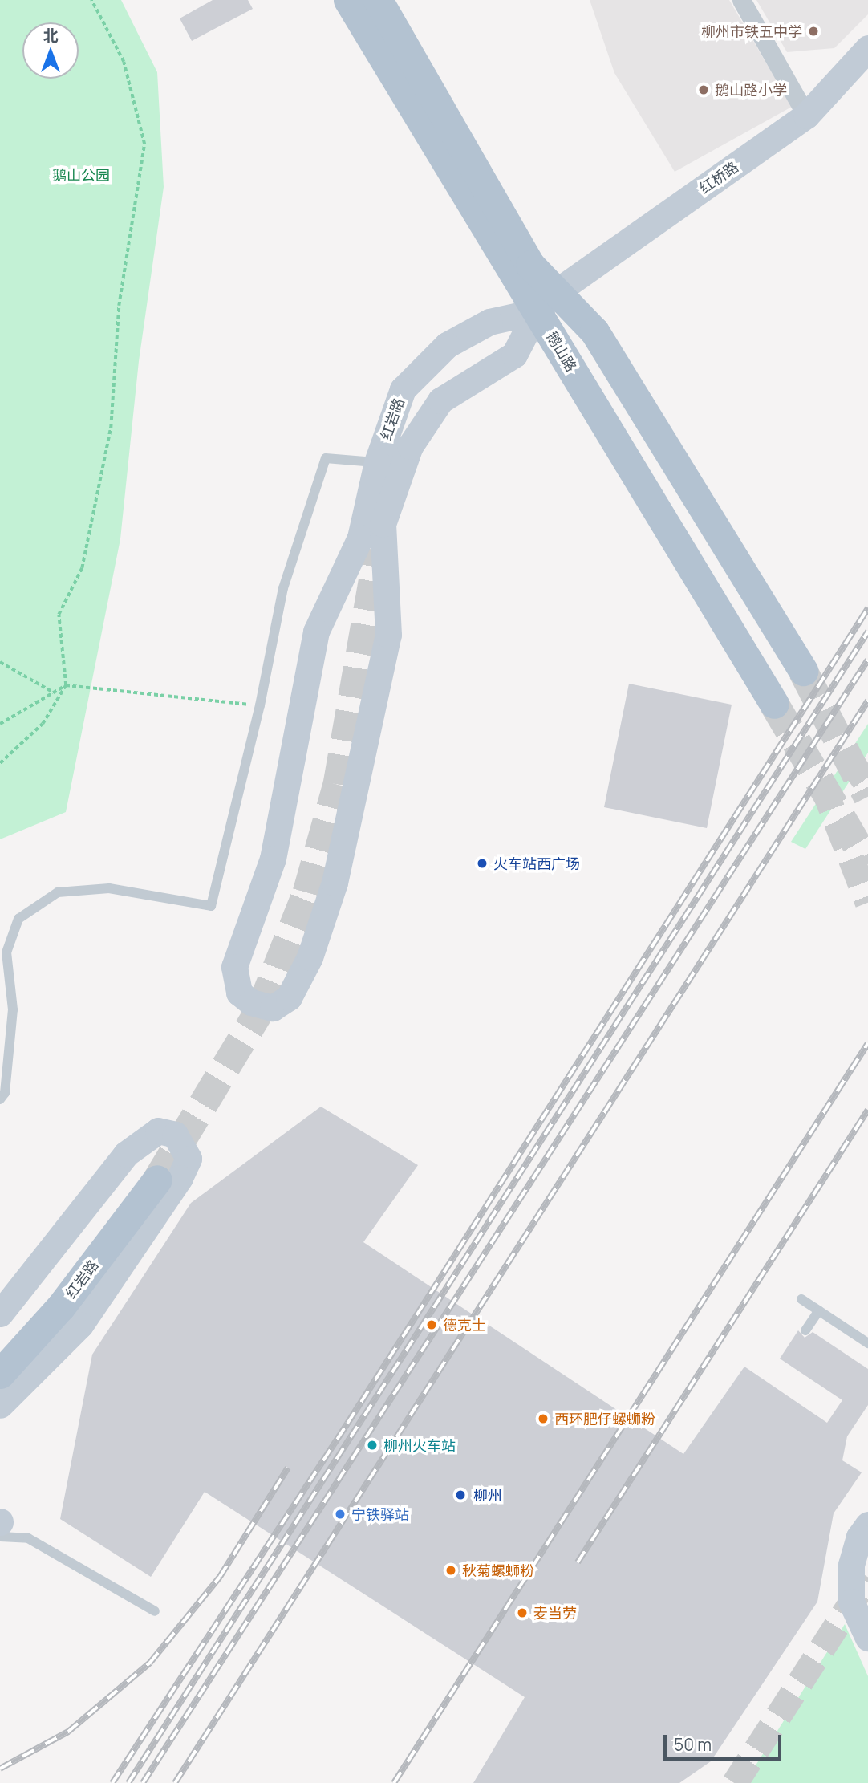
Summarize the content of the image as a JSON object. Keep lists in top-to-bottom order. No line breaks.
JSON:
{"streets":{"main road":["鹅山路","红岩路"],"street":["红桥路"]},"crossings":[["红桥路","鹅山路"],["红桥路","红岩路"],["鹅山路","红岩路"]],"parks":["鹅山公园"],"places":["柳州市铁五中学","鹅山路小学","火车站西广场","德克士","西环肥仔螺蛳粉","柳州火车站","柳州","宁铁驿站","秋菊螺蛳粉","麦当劳"],"scale_bar":"50 m","north":"top"}
